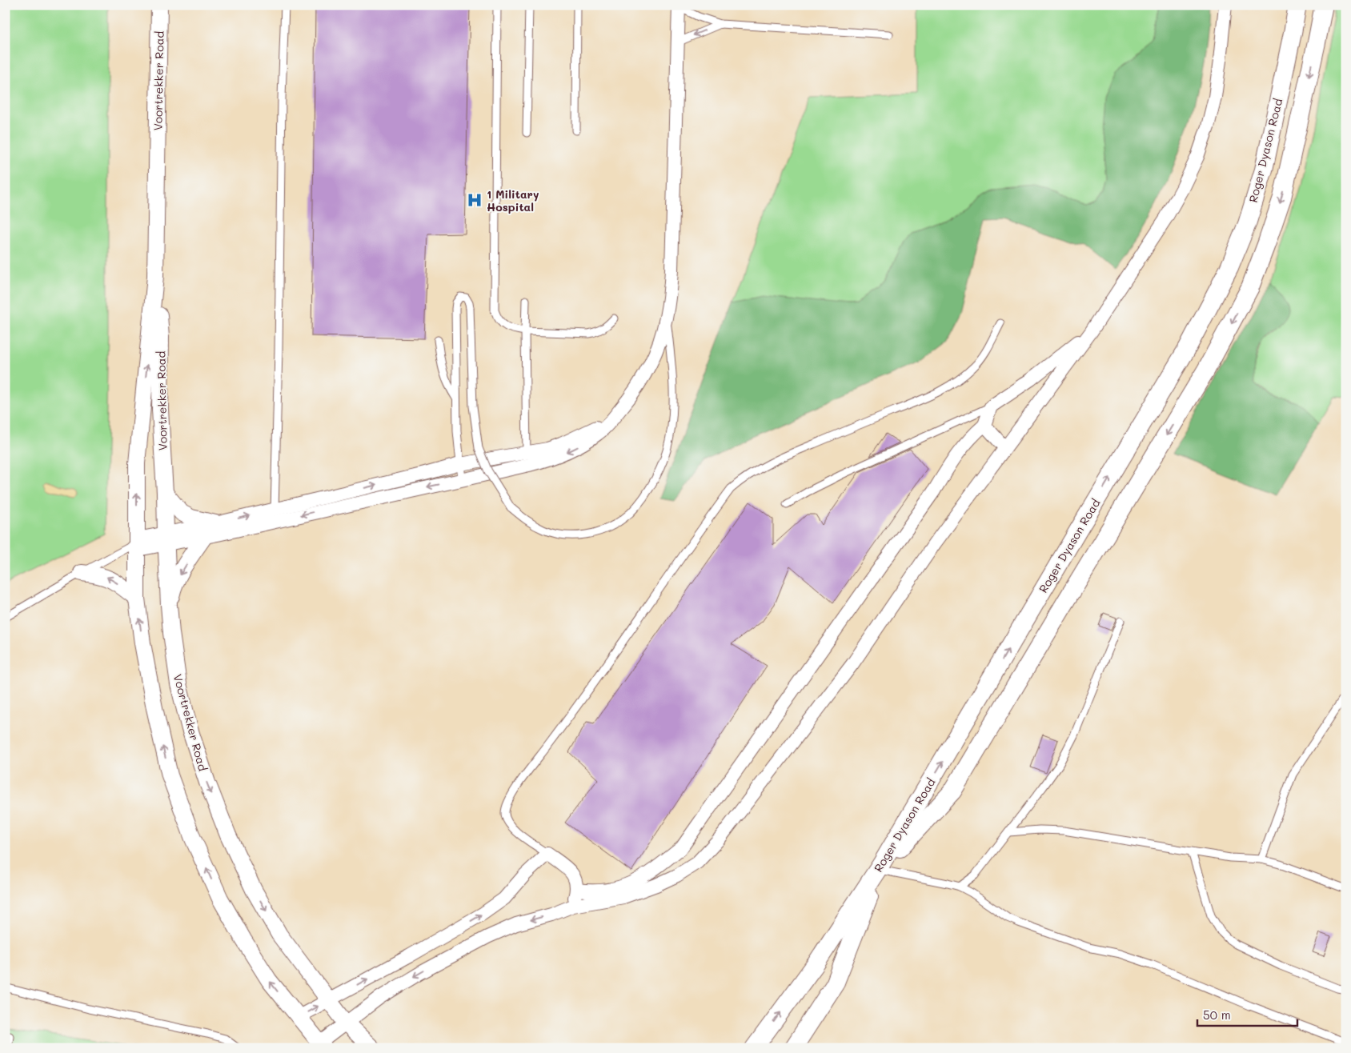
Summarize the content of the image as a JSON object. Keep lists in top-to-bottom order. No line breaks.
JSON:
{"streets":{"main road":["Roger Dyason Road"],"street":["Voortrekker Road"]},"places":{"hospital":["1 Military Hospital"]},"scale_bar":"50 m"}
